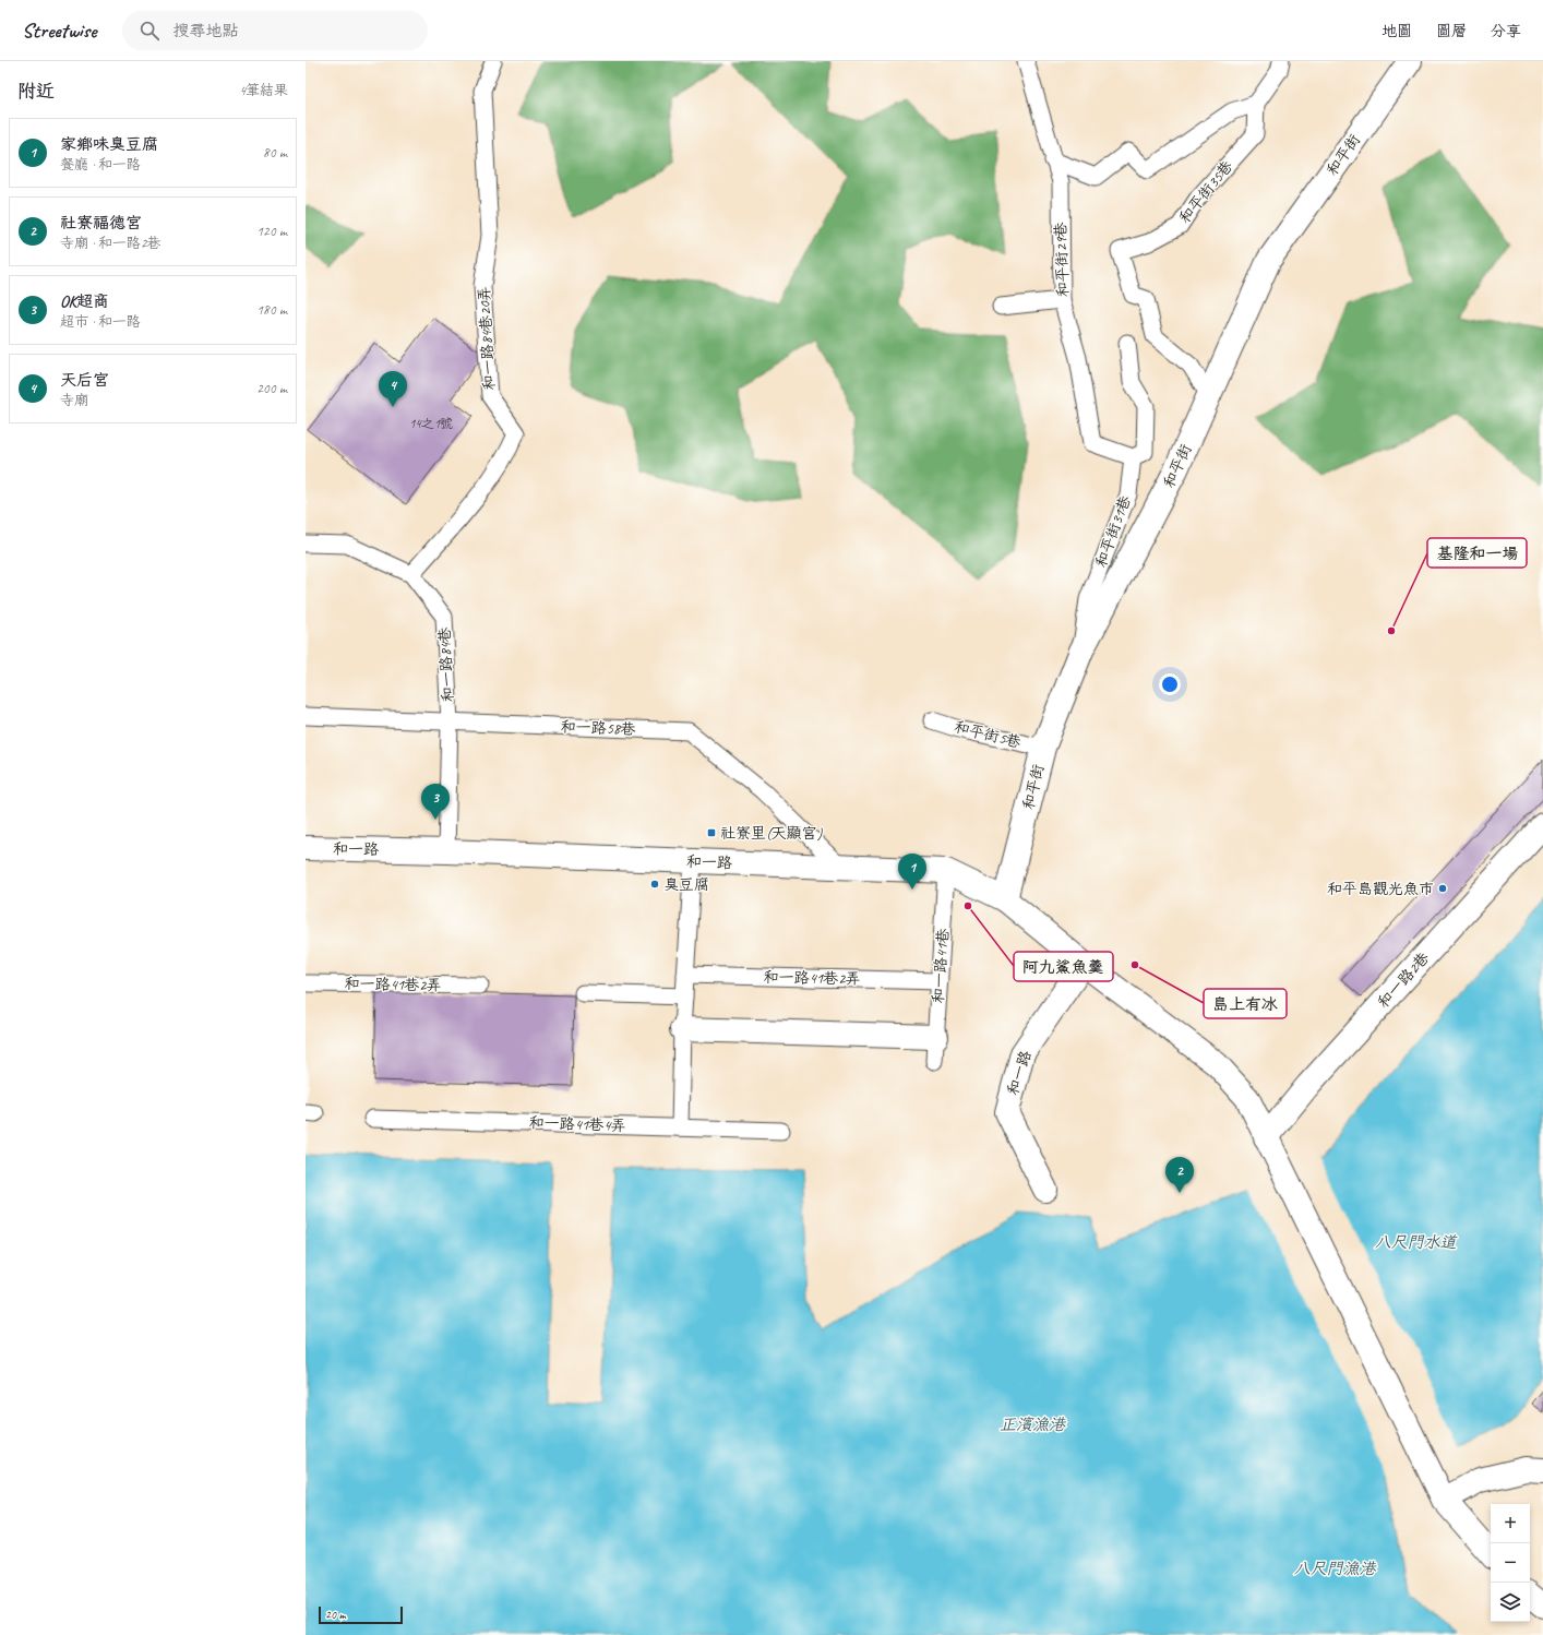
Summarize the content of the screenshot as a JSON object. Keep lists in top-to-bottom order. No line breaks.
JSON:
{"streets":{"street":["和平街","和一路","和一路2巷"],"lane":["和平街35巷","和平街29巷","和一路84巷20弄","和平街31巷","和一路84巷","和一路58巷","和平街5巷","和一路41巷","和一路41巷2弄","和一路41巷4弄"]},"crossings":[["和平街","和平街35巷"],["和平街","和平街31巷"],["和平街","和平街5巷"],["和平街","和一路"],["和平街29巷","和平街31巷"],["和一路84巷20弄","和一路84巷"],["和一路84巷","和一路58巷"],["和一路84巷","和一路"],["和一路58巷","和一路"],["和一路","和一路41巷"],["和一路","和一路2巷"],["和一路41巷","和一路41巷2弄"]],"water":["八尺門水道","正濱漁港","八尺門漁港"],"places":{"other":["基隆和一場","臭豆腐","和平島觀光魚市","阿九鯊魚羹","島上有冰"],"transit":["社寮里(天顯宮)"]},"house_numbers":["14之1號"],"scale_bar":"20 m","page":{"header":"Streetwise","search":"搜尋地點","nav":["地圖","圖層","分享"],"heading":["附近","4筆結果"],"list":[{"mark":"1","name":"家鄉味臭豆腐","note":"餐廳 · 和一路","value":"80 m"},{"mark":"2","name":"社寮福德宮","note":"寺廟 · 和一路2巷","value":"120 m"},{"mark":"3","name":"OK超商","note":"超市 · 和一路","value":"180 m"},{"mark":"4","name":"天后宮","note":"寺廟","value":"200 m"}],"pins":["4","3","1","2"],"map_buttons":["+","−"],"scale":"20 m"}}
